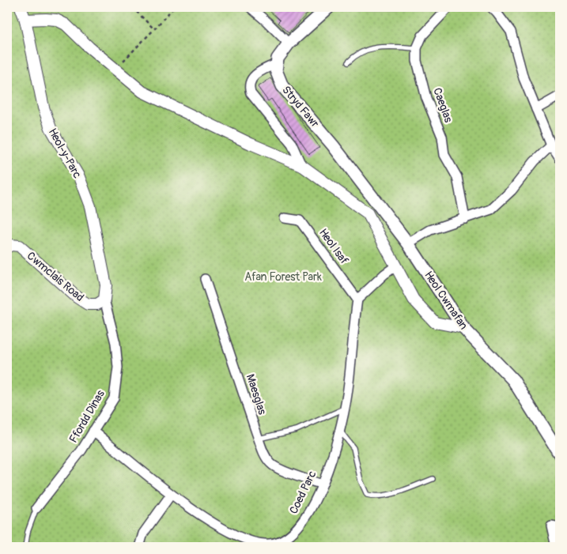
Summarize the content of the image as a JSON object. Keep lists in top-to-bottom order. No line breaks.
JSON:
{"streets":{"main road":["Stryd Fawr","Heol Cwmafan"],"street":["Caeglas","Heol-y-Parc","Heol Isaf","Cwmclais Road","Maesglas","Ffordd Dinas","Coed Parc"]},"crossings":[["Stryd Fawr","Heol Cwmafan"],["Heol-y-Parc","Cwmclais Road"],["Heol-y-Parc","Ffordd Dinas"],["Heol Isaf","Coed Parc"],["Cwmclais Road","Ffordd Dinas"],["Maesglas","Coed Parc"],["Ffordd Dinas","Coed Parc"]],"parks":["Afan Forest Park"]}
